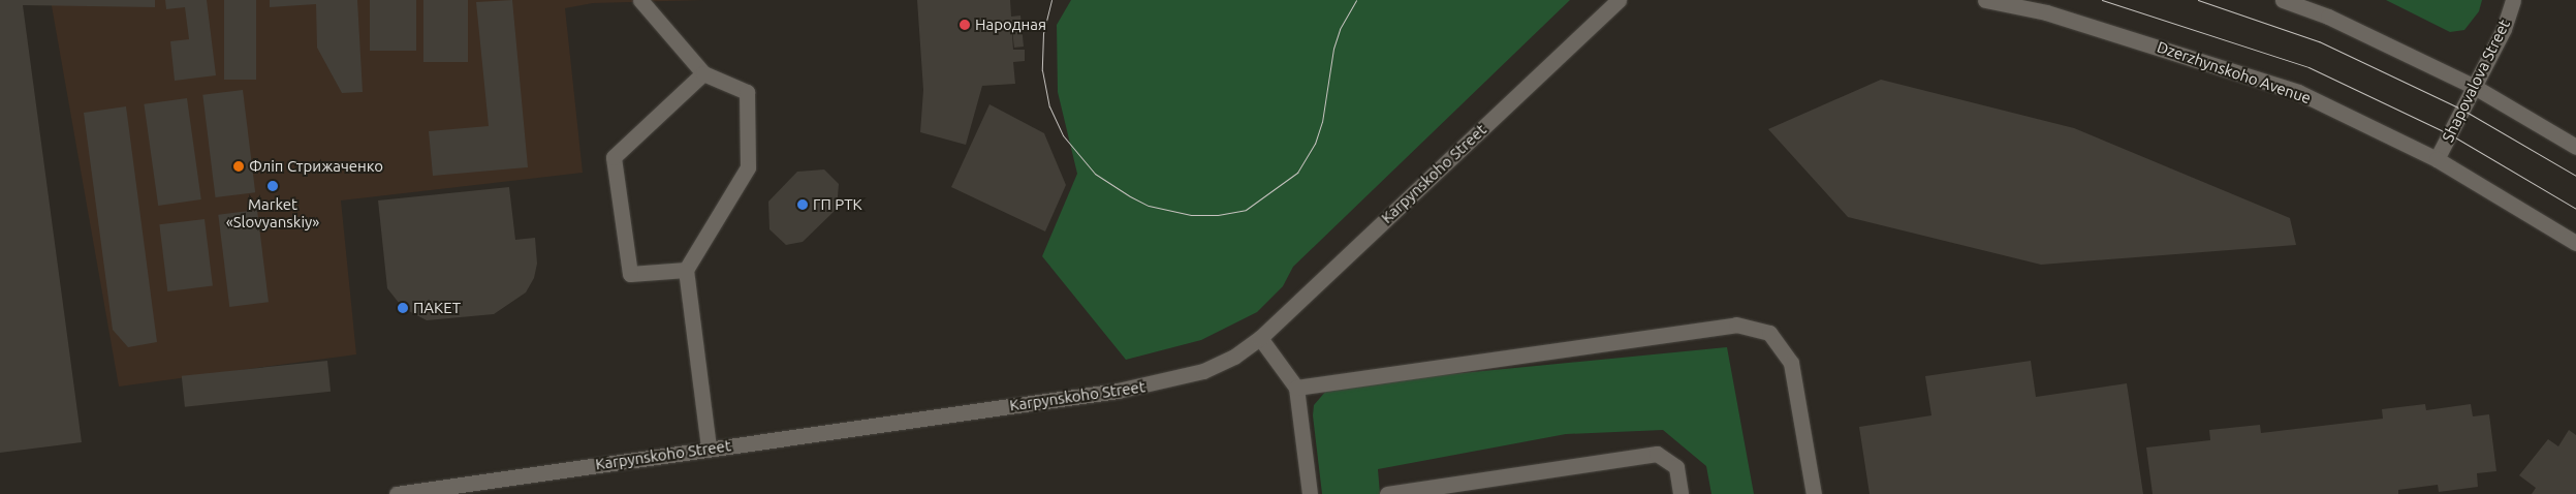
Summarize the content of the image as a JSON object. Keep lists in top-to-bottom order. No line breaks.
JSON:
{"streets":{"street":["Dzerzhynskoho Avenue","Shapovalova Street","Karpynskoho Street"]},"crossings":[["Dzerzhynskoho Avenue","Shapovalova Street"]],"places":["Народная","Фліп Стрижаченко","Market «Slovyanskiy»","ГП РТК","ПАКЕТ"]}
